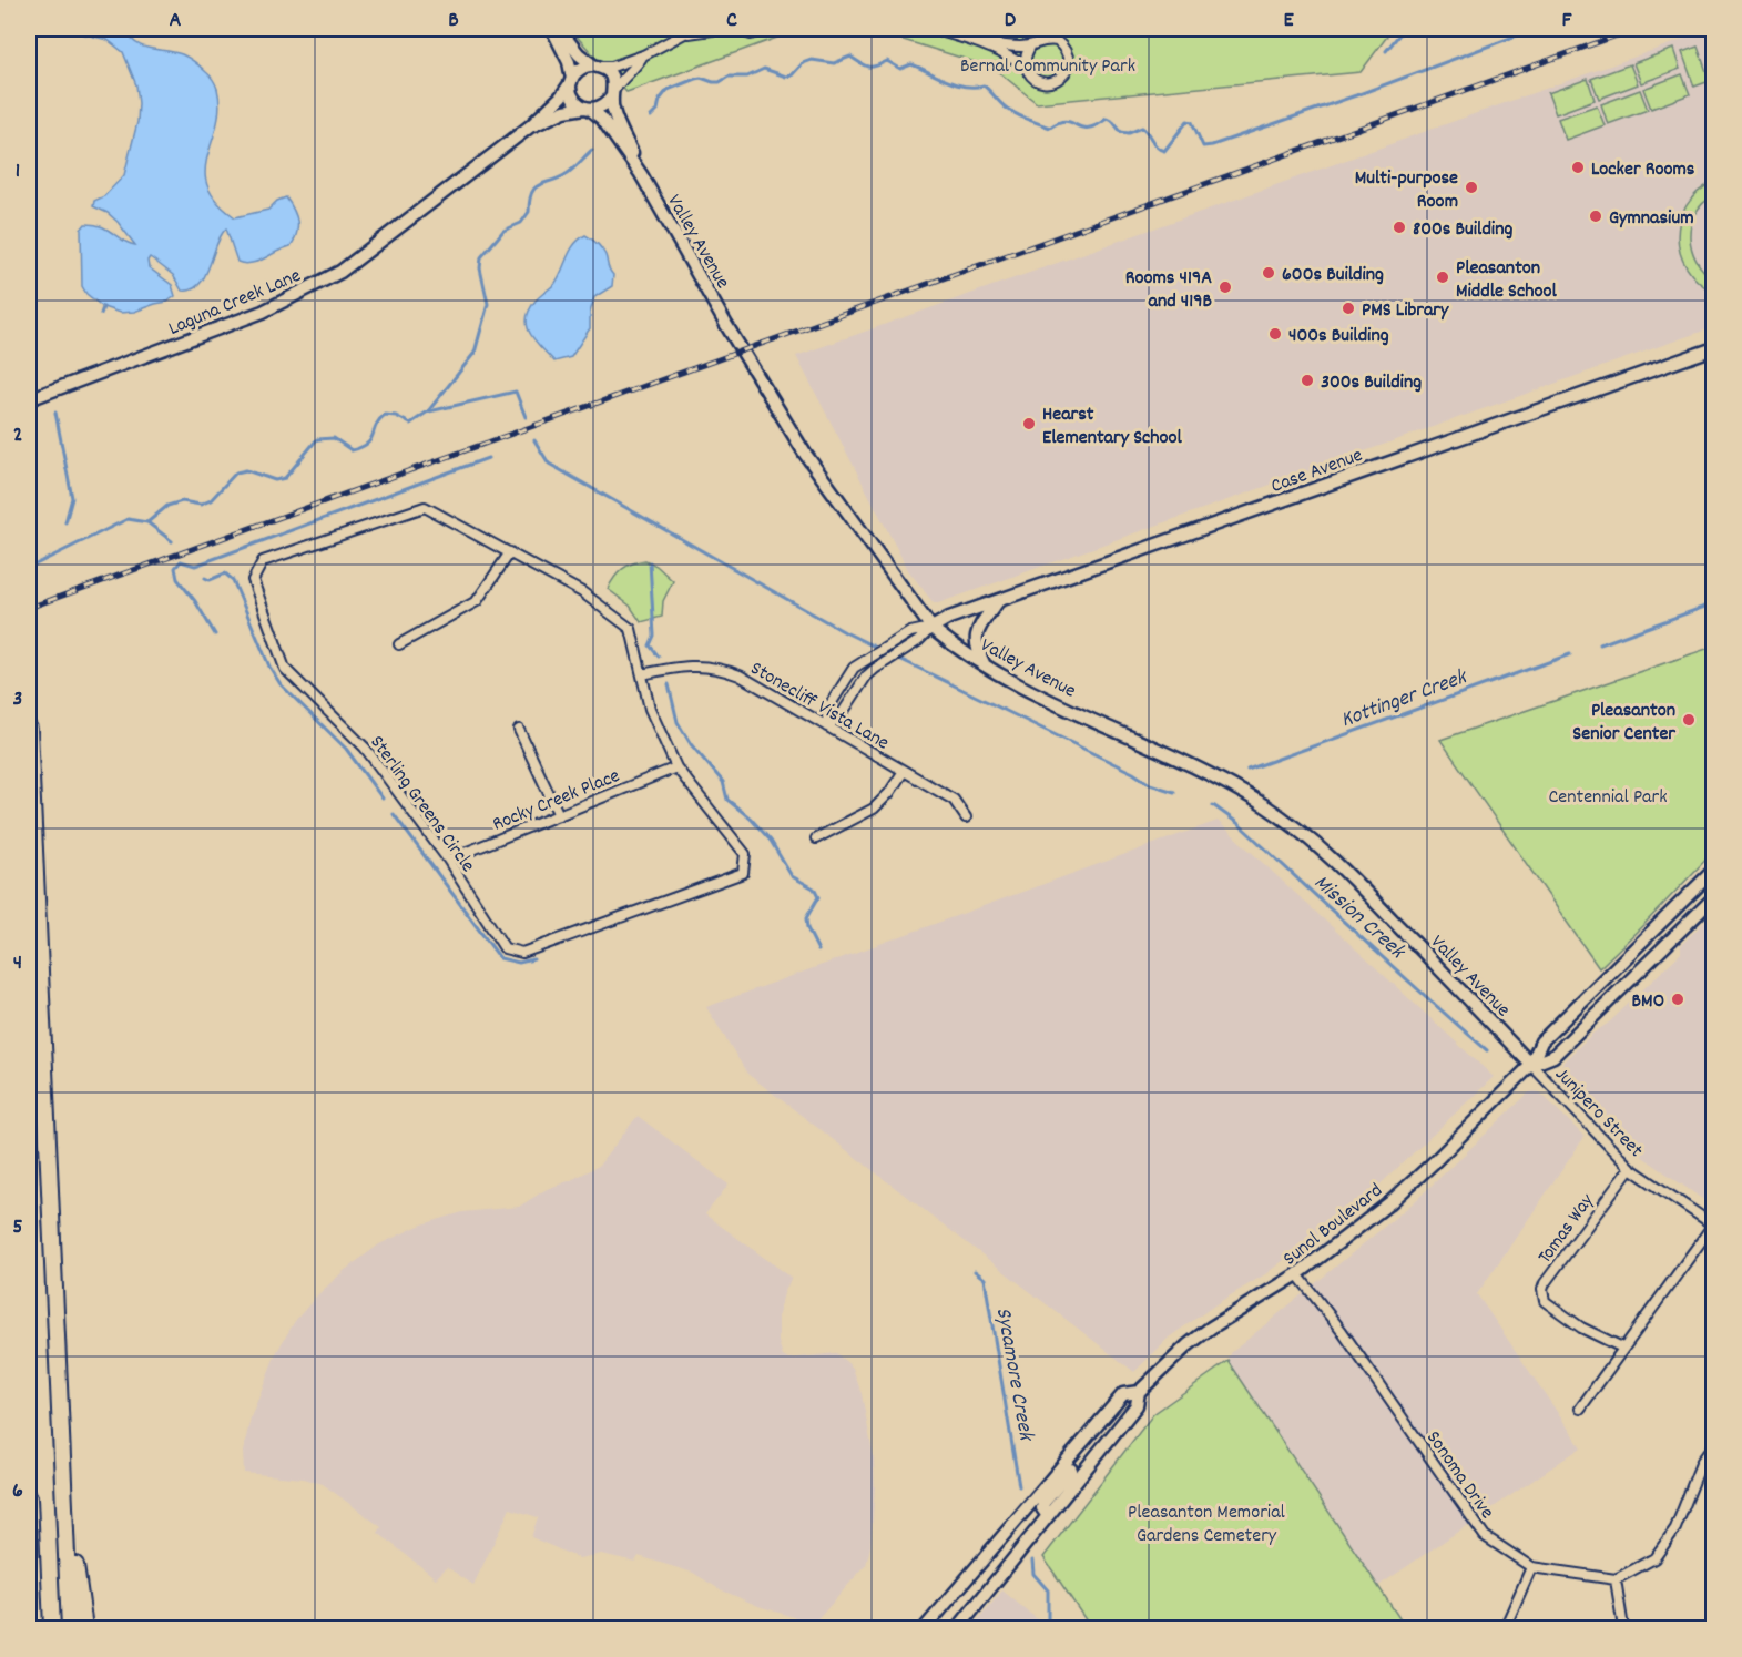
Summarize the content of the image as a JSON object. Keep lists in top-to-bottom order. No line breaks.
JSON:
{"streets":{"street":["Valley Avenue","Laguna Creek Lane","Case Avenue","Stonecliff Vista Lane","Rocky Creek Place","Sterling Greens Circle","Junipero Street","Sunol Boulevard","Tomas Way","Sonoma Drive"]},"crossings":[["Valley Avenue","Laguna Creek Lane"],["Valley Avenue","Case Avenue"],["Valley Avenue","Junipero Street"],["Valley Avenue","Sunol Boulevard"],["Case Avenue","Stonecliff Vista Lane"],["Stonecliff Vista Lane","Sterling Greens Circle"],["Rocky Creek Place","Sterling Greens Circle"],["Junipero Street","Sunol Boulevard"],["Junipero Street","Tomas Way"],["Sunol Boulevard","Sonoma Drive"]],"water":["Kottinger Creek","Mission Creek","Sycamore Creek"],"parks":["Bernal Community Park","Centennial Park","Pleasanton Memorial Gardens Cemetery"],"places":["Locker Rooms","Multi-purpose Room","Gymnasium","800s Building","600s Building","Pleasanton Middle School","Rooms 419A and 419B","PMS Library","400s Building","300s Building","Hearst Elementary School","Pleasanton Senior Center","BMO"],"grid":{"columns":["A","B","C","D","E","F"],"rows":["1","2","3","4","5","6"]}}
